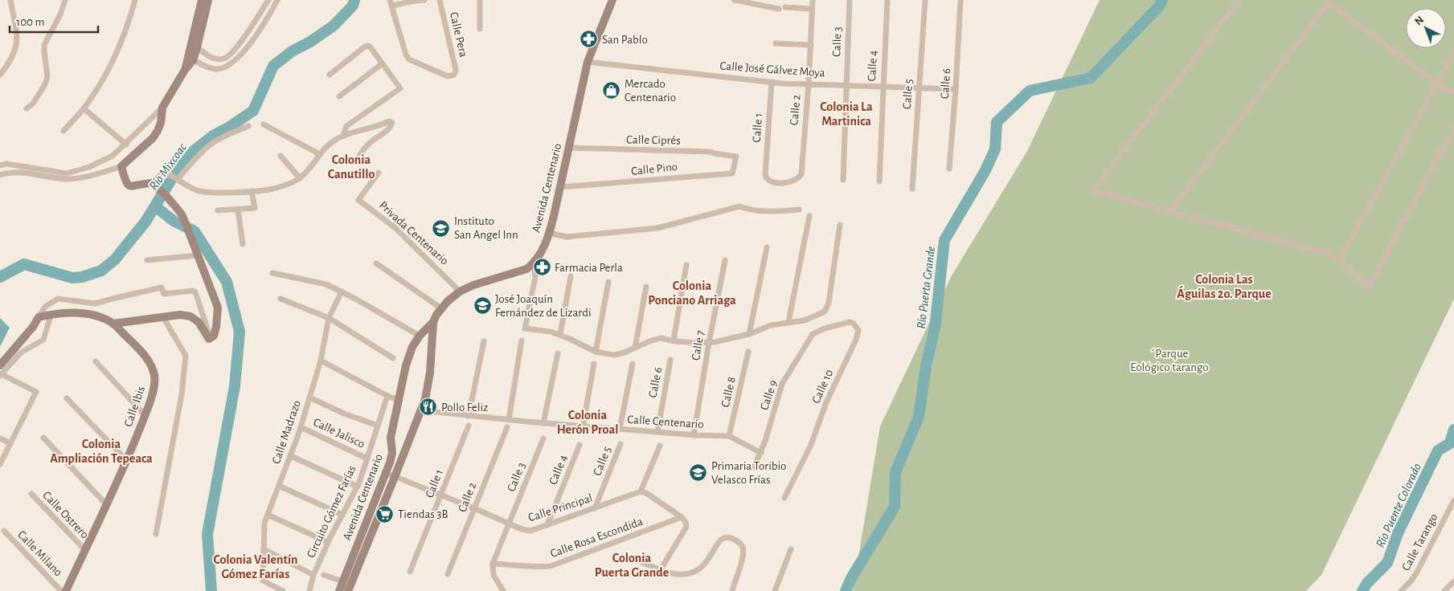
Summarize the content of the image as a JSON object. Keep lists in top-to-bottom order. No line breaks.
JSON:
{"streets":{"street":["Calle Pera","Calle 3","Calle 4","Calle José Gálvez Moya","Calle 6","Calle 5","Calle 2","Calle 1","Calle Ciprés","Calle Pino","Avenida Centenario","Privada Centenario","Calle 7","Calle 10","Calle 8","Calle 9","Calle Ibis","Calle Centenario","Calle Madrazo","Calle Jalisco","Calle Principal","Circuito Gómez Farías","Calle Ostrero","Calle Rosa Escondida","Calle Tarango","Calle Milano"]},"crossings":[["Calle 3","Calle José Gálvez Moya"],["Calle 3","Calle Principal"],["Calle 4","Calle José Gálvez Moya"],["Calle 4","Calle Principal"],["Calle José Gálvez Moya","Calle 6"],["Calle José Gálvez Moya","Calle 5"],["Calle José Gálvez Moya","Calle 2"],["Calle José Gálvez Moya","Calle 1"],["Calle José Gálvez Moya","Avenida Centenario"],["Calle 6","Calle Centenario"],["Calle 5","Calle Principal"],["Calle 2","Calle 1"],["Calle 2","Calle Principal"],["Calle 1","Calle Principal"],["Calle Ciprés","Calle Pino"],["Calle Ciprés","Avenida Centenario"],["Calle Pino","Avenida Centenario"],["Avenida Centenario","Privada Centenario"],["Avenida Centenario","Calle Centenario"],["Avenida Centenario","Calle Principal"],["Calle 7","Calle Centenario"],["Calle 10","Calle 9"],["Calle 8","Calle Centenario"],["Calle 9","Calle Centenario"],["Calle Ibis","Calle Ostrero"],["Calle Madrazo","Calle Jalisco"],["Calle Jalisco","Circuito Gómez Farías"]],"districts":["Colonia La Martinica","Colonia Canutillo","Colonia Las Águilas 2o. Parque","Colonia Ponciano Arriaga","Colonia Herón Proal","Colonia Ampliación Tepeaca","Colonia Puerta Grande","Colonia Valentín Gómez Farías"],"water":["Río Mixcoac","Río Puerta Grande","Río Puente Colorado"],"parks":["´Parque Eológico tarango"],"places":{"pharmacy":["San Pablo","Farmacia Perla"],"shop":["Mercado Centenario"],"school or university":["Instituto San Angel Inn","José Joaquín Fernández de Lizardi","Primaria Toribio Velasco Frías"],"restaurant":["Pollo Feliz"],"supermarket":["Tiendas 3B"]},"scale_bar":"100 m","north":"top left"}
